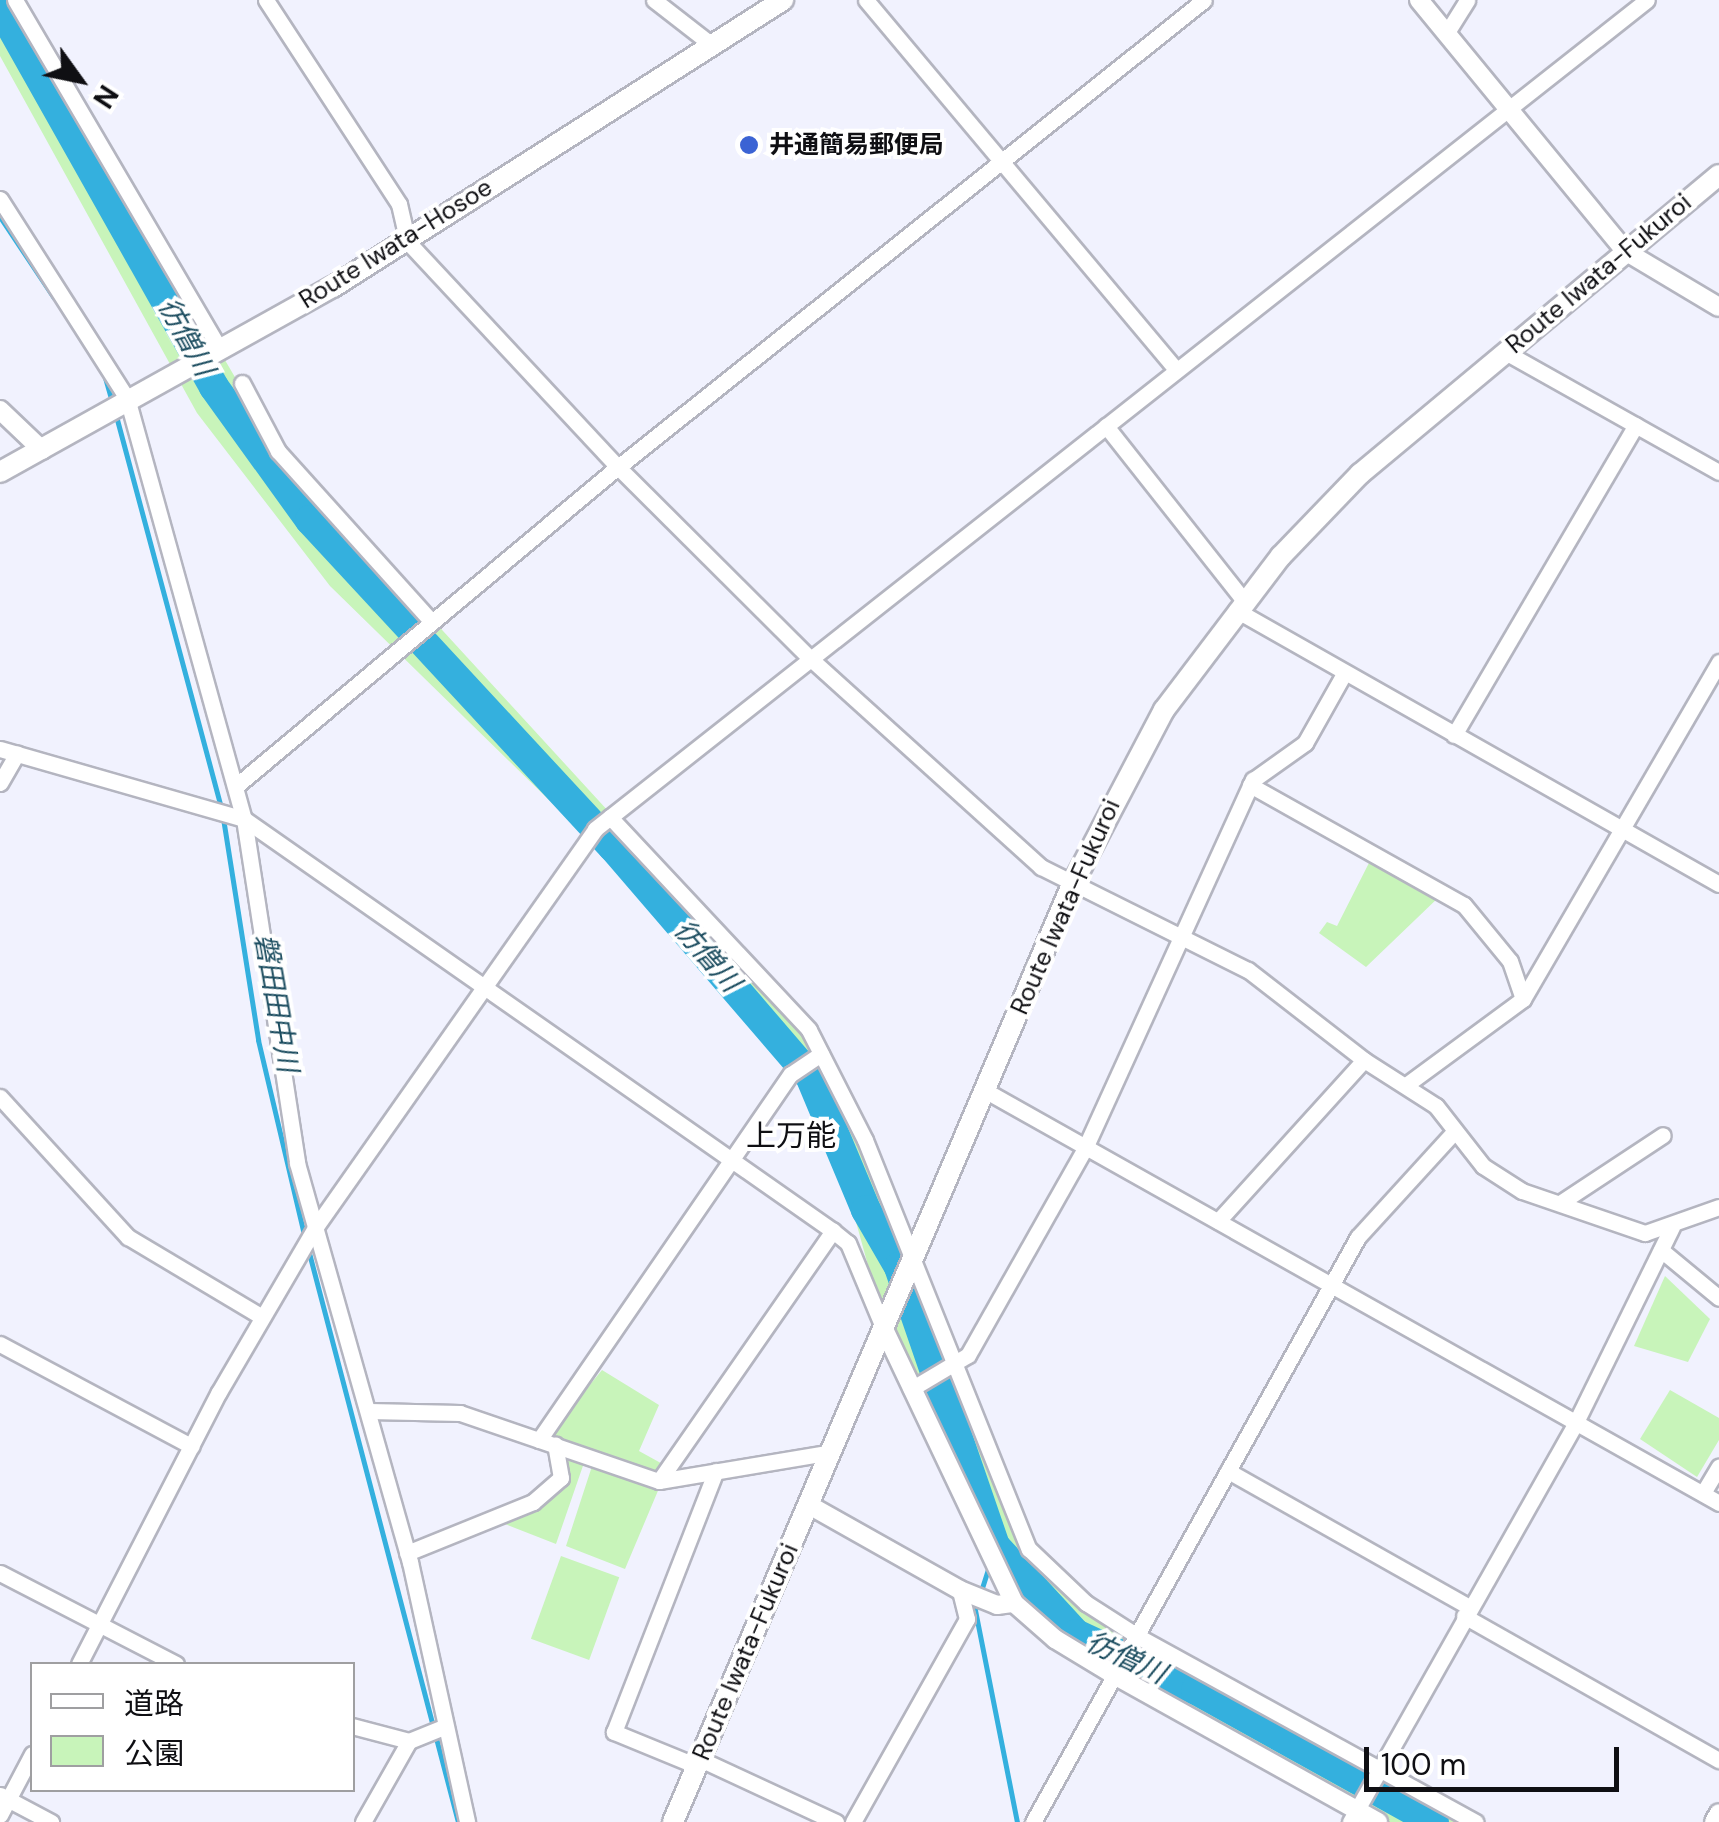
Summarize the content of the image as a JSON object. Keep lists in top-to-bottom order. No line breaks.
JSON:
{"streets":{"main road":["Route Iwata-Hosoe","Route Iwata-Fukuroi"]},"districts":["上万能"],"water":["彷僧川","磐田田中川"],"places":["井通簡易郵便局"],"legend":["道路","公園"],"scale_bar":"100 m","north":"bottom right"}
